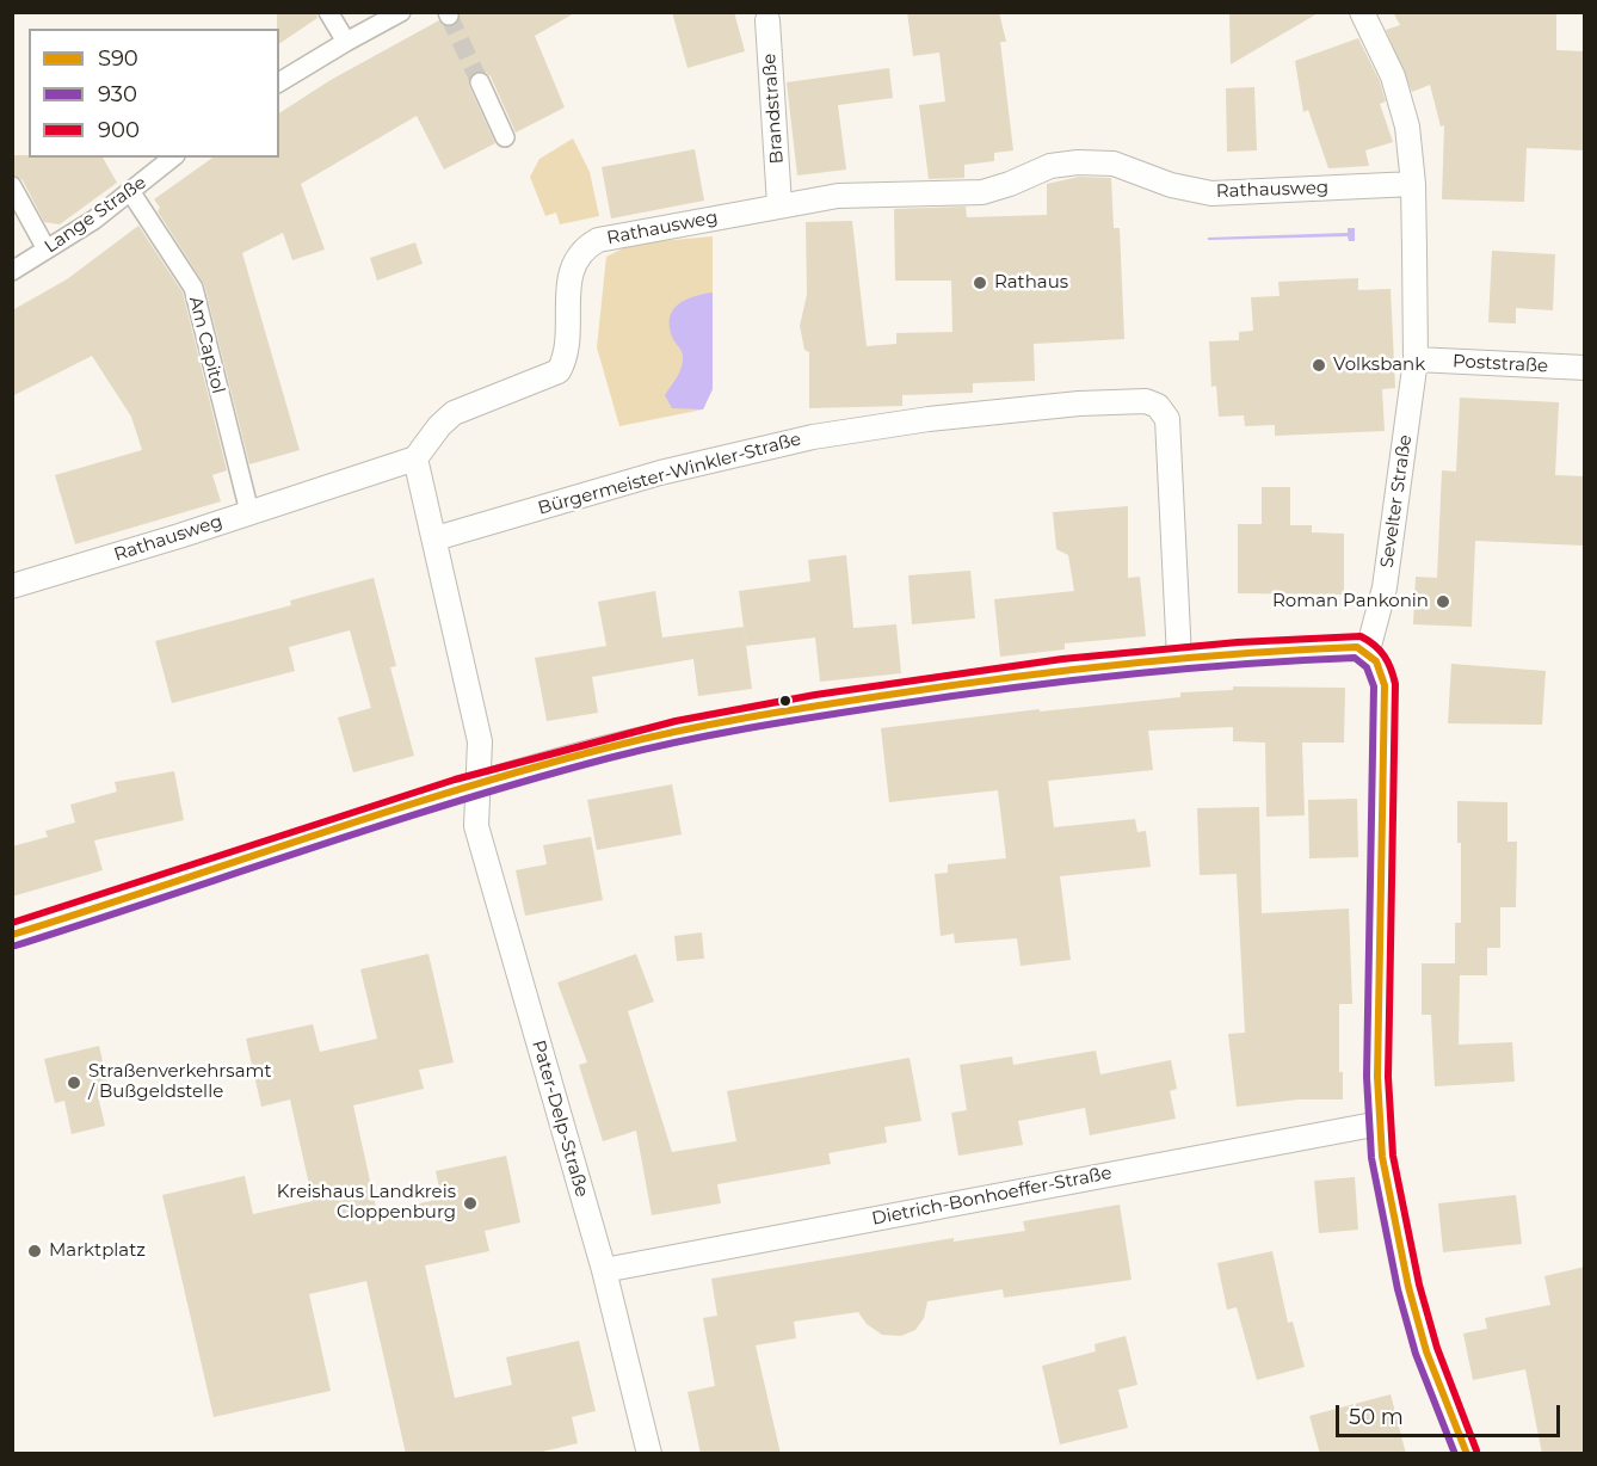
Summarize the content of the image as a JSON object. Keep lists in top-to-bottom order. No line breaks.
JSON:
{"streets":{"street":["Brandstraße","Rathausweg","Lange Straße","Am Capitol","Poststraße","Bürgermeister-Winkler-Straße","Sevelter Straße","Pater-Delp-Straße","Dietrich-Bonhoeffer-Straße"]},"crossings":[["Brandstraße","Rathausweg"],["Rathausweg","Am Capitol"],["Rathausweg","Sevelter Straße"],["Lange Straße","Am Capitol"],["Poststraße","Sevelter Straße"],["Pater-Delp-Straße","Dietrich-Bonhoeffer-Straße"]],"places":["Rathaus","Volksbank","Roman Pankonin","Straßenverkehrsamt / Bußgeldstelle","Kreishaus Landkreis Cloppenburg","Marktplatz"],"lines":["transit line 900","transit line S90","transit line 930"],"legend":["S90","930","900"],"scale_bar":"50 m"}
